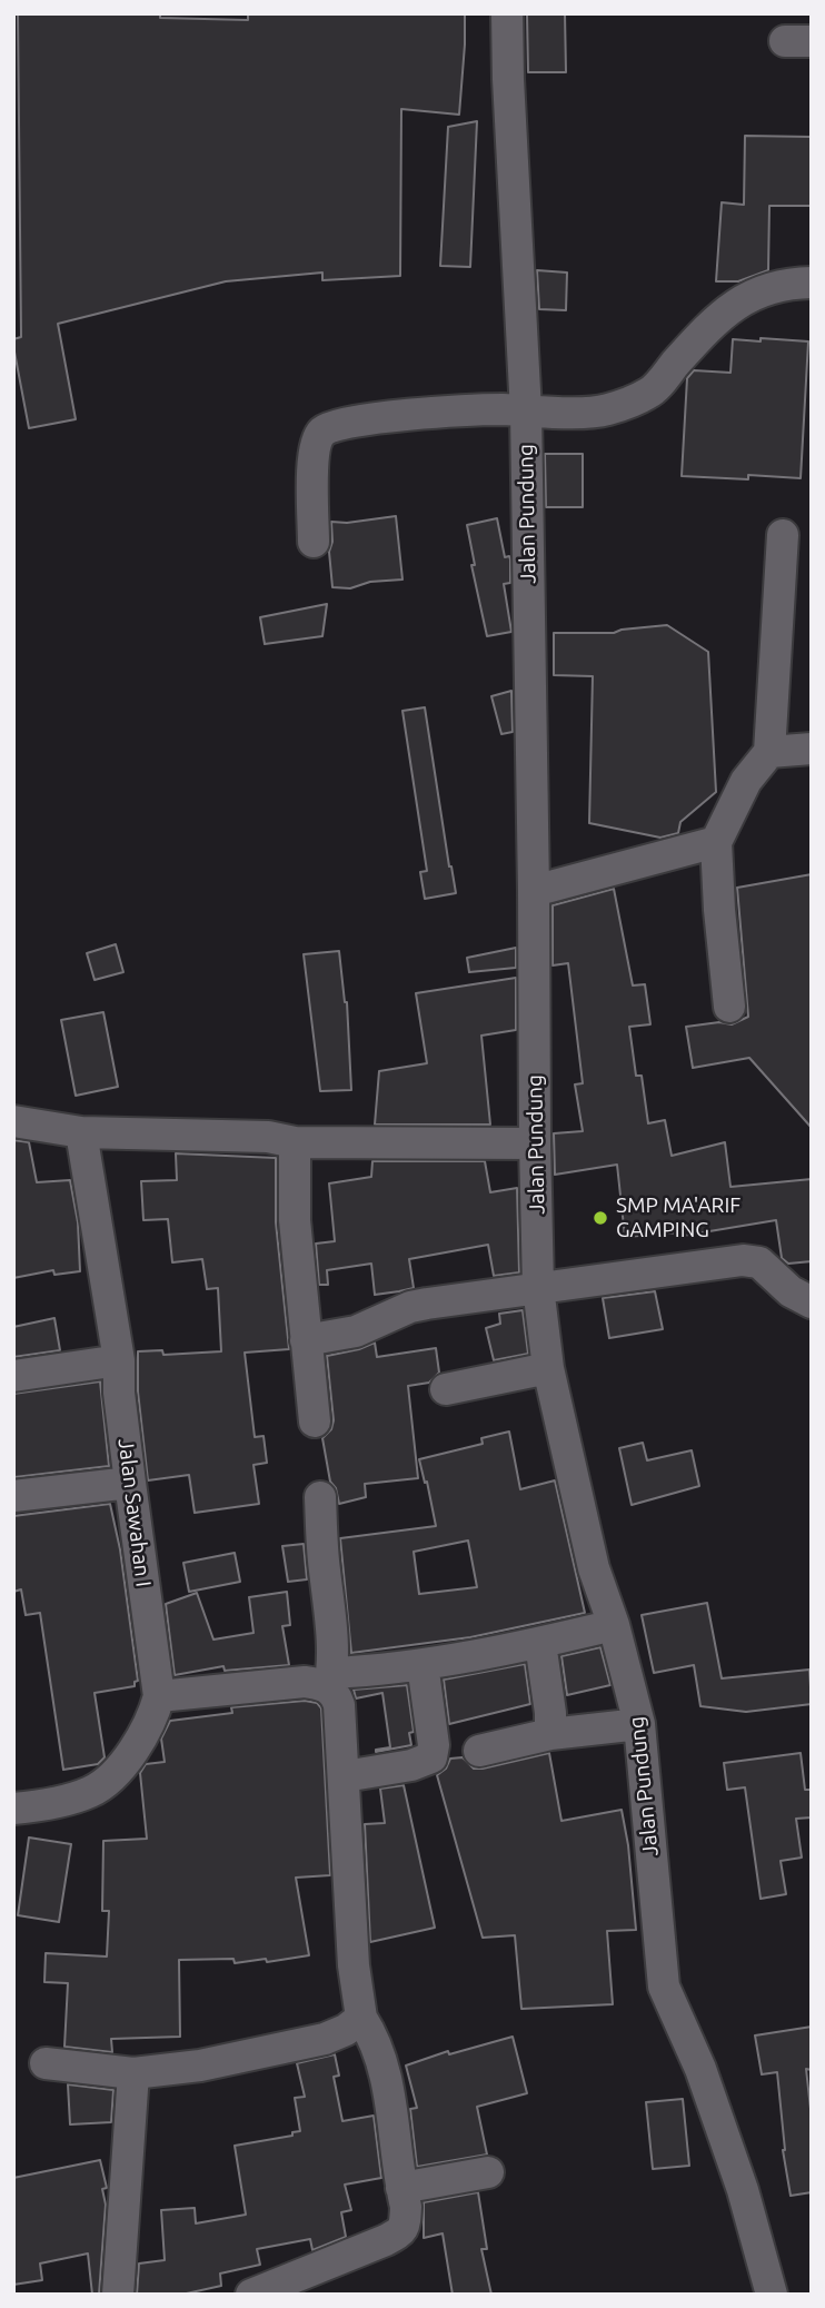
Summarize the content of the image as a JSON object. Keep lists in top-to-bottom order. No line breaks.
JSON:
{"streets":{"street":["Jalan Pundung","Jalan Sawahan I"]},"places":["SMP MA'ARIF GAMPING"]}
